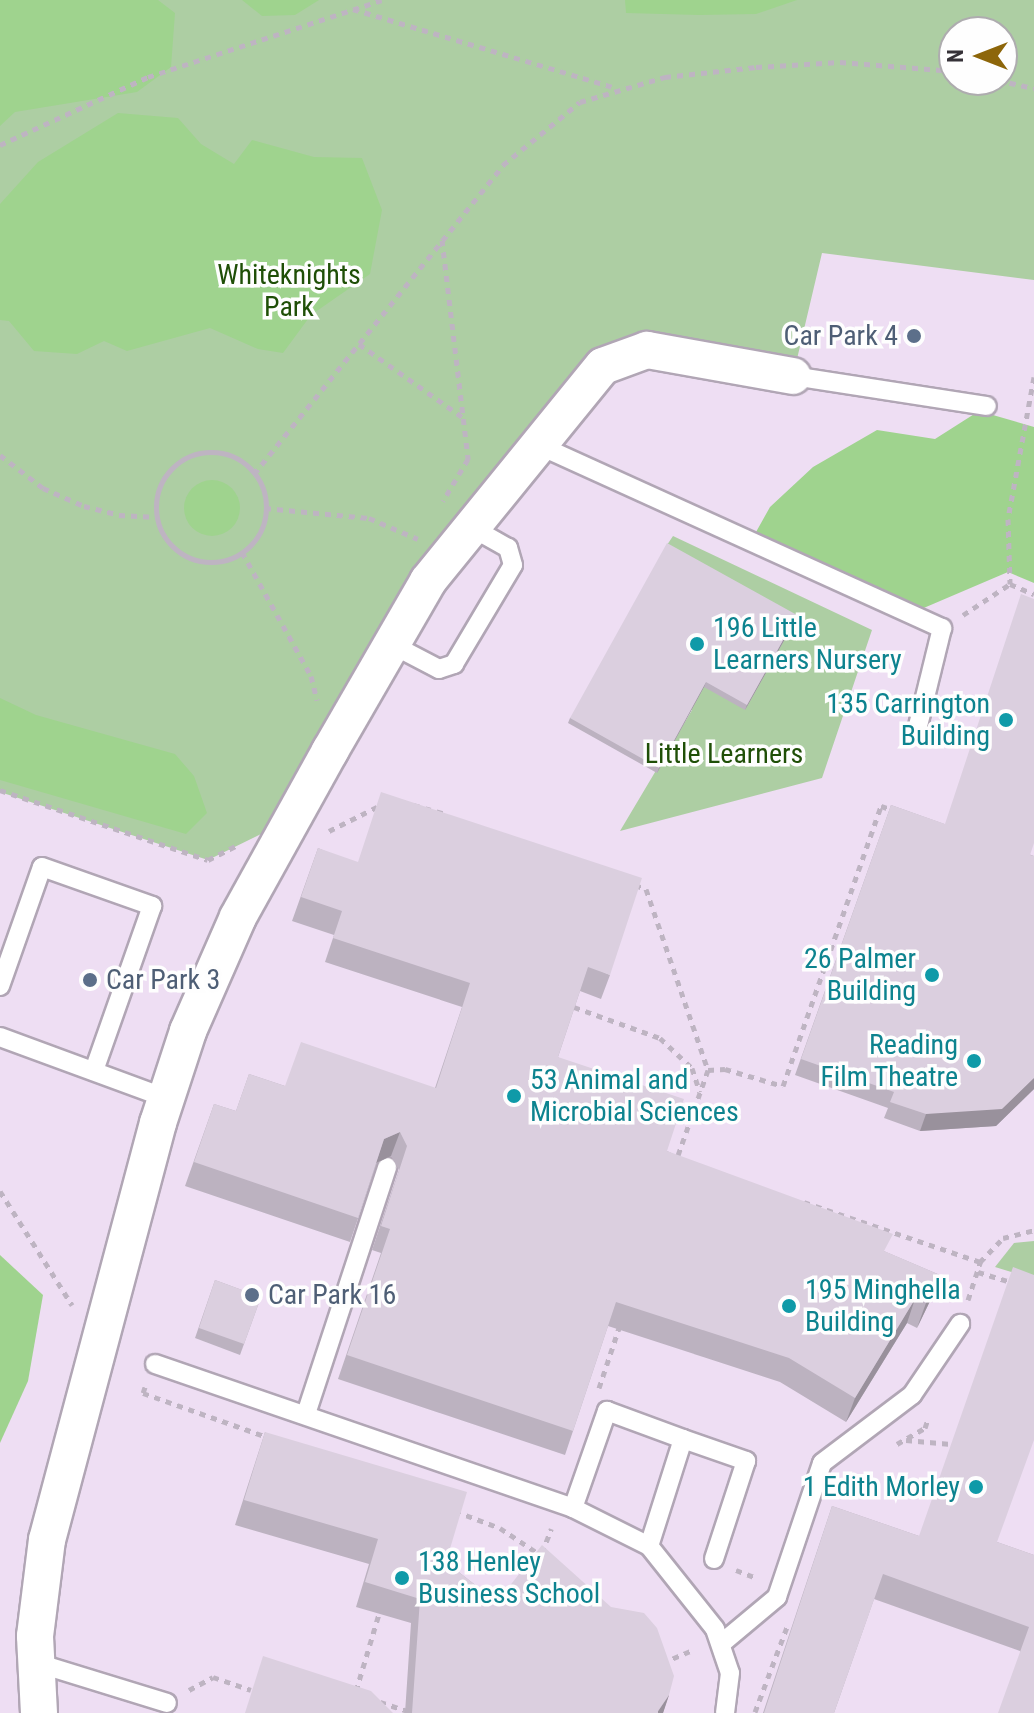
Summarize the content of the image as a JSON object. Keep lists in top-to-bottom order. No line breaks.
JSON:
{"parks":["Whiteknights Park","Little Learners"],"places":["Car Park 4","196 Little Learners Nursery","135 Carrington Building","26 Palmer Building","Car Park 3","Reading Film Theatre","53 Animal and Microbial Sciences","Car Park 16","195 Minghella Building","1 Edith Morley","138 Henley Business School"],"north":"left"}
